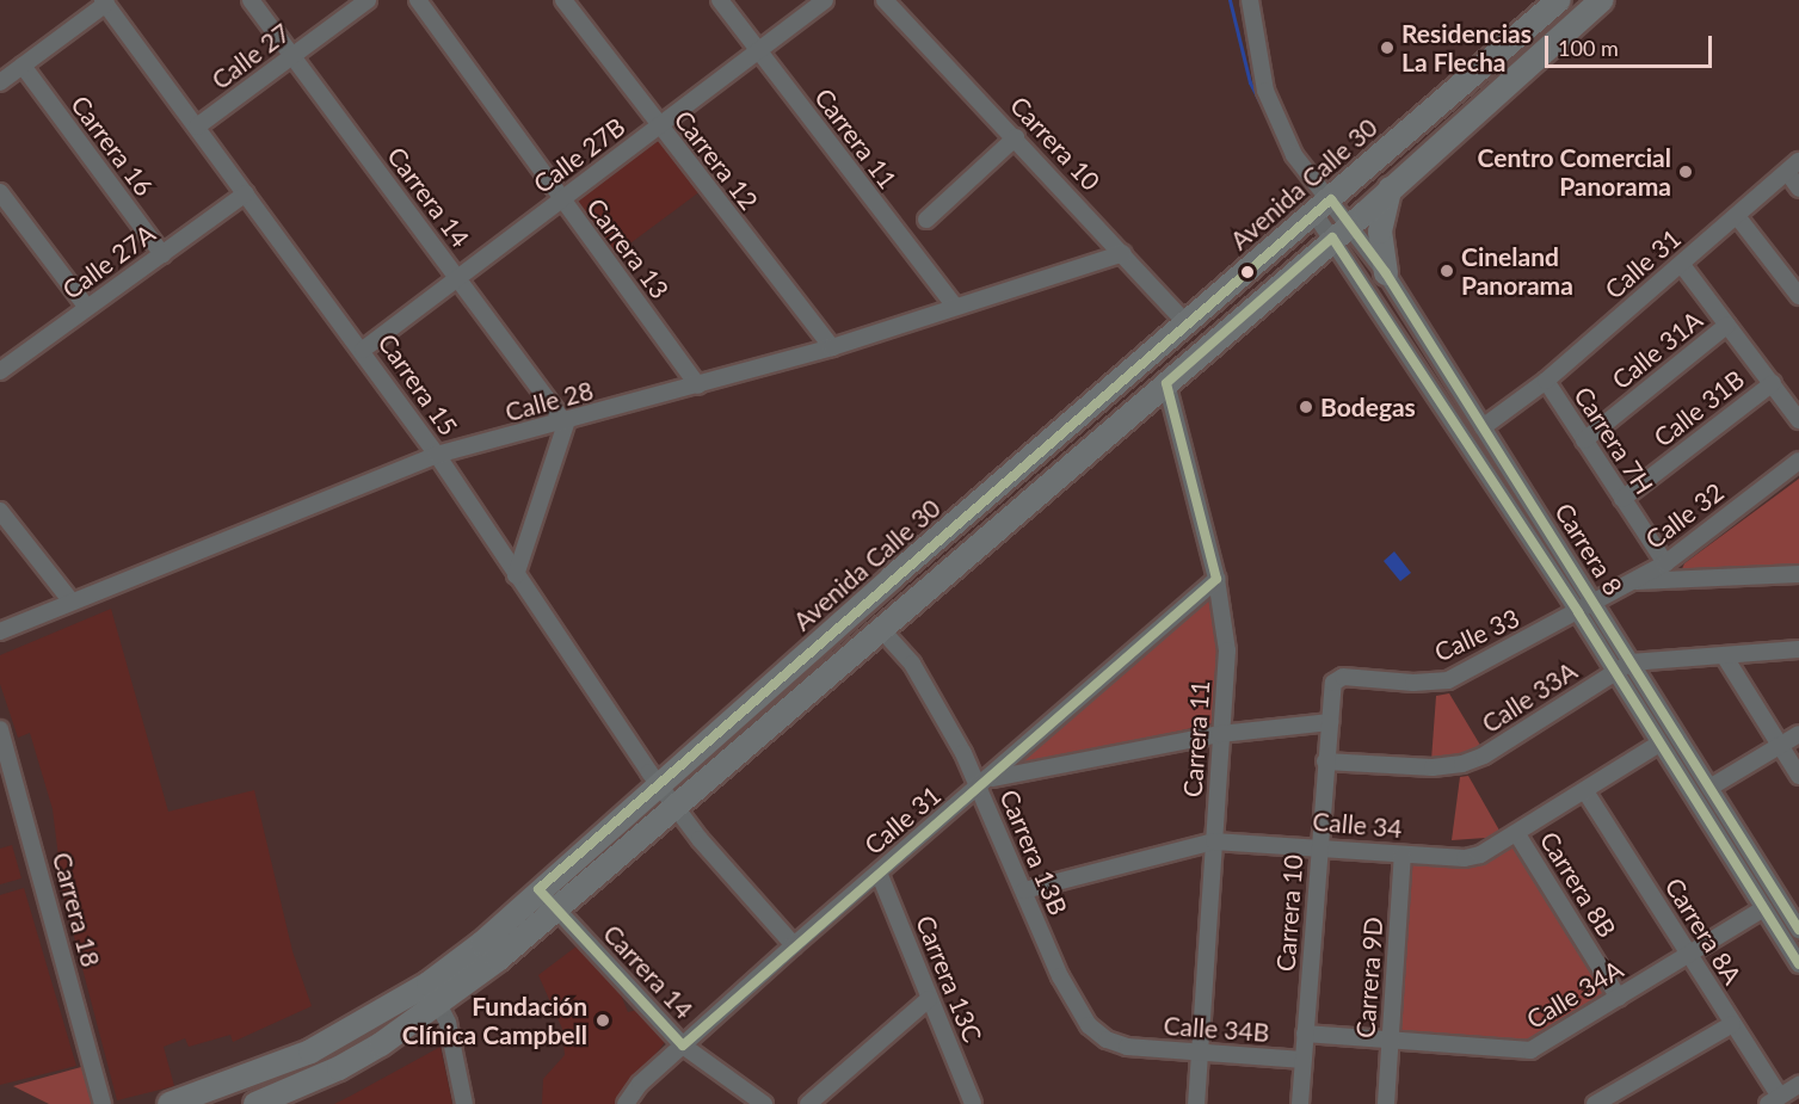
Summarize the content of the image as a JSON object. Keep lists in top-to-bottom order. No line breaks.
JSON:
{"streets":{"highway":["Avenida Calle 30"],"street":["Calle 27","Carrera 11","Carrera 10","Carrera 16","Calle 27B","Carrera 12","Carrera 14","Carrera 13","Calle 27A","Calle 31","Calle 31A","Carrera 15","Calle 28","Calle 31B","Carrera 7H","Calle 32","Carrera 8","Calle 33","Calle 33A","Calle 34","Carrera 13B","Carrera 8B","Carrera 18","Carrera 8A","Carrera 9D","Carrera 13C","Calle 34A","Calle 34B"]},"crossings":[["Calle 27","Carrera 14"],["Calle 27","Carrera 15"],["Carrera 11","Calle 27B"],["Carrera 11","Calle 31"],["Carrera 11","Calle 28"],["Carrera 11","Calle 34"],["Carrera 11","Calle 34B"],["Carrera 10","Avenida Calle 30"],["Carrera 10","Calle 28"],["Carrera 10","Calle 33"],["Carrera 10","Calle 33A"],["Carrera 10","Calle 34"],["Carrera 10","Calle 34A"],["Carrera 10","Calle 34B"],["Carrera 16","Calle 27A"],["Calle 27B","Carrera 12"],["Calle 27B","Carrera 14"],["Calle 27B","Carrera 13"],["Calle 27B","Carrera 15"],["Carrera 12","Calle 28"],["Avenida Calle 30","Carrera 14"],["Avenida Calle 30","Carrera 15"],["Avenida Calle 30","Carrera 8"],["Carrera 14","Calle 31"],["Carrera 14","Calle 28"],["Carrera 13","Calle 28"],["Calle 27A","Carrera 15"],["Calle 31","Carrera 7H"],["Calle 31","Carrera 8"],["Calle 31","Carrera 13B"],["Calle 31","Carrera 13C"],["Calle 31A","Carrera 7H"],["Carrera 15","Calle 28"],["Calle 31B","Carrera 7H"],["Carrera 7H","Calle 32"],["Calle 32","Carrera 8"],["Calle 32","Calle 33"],["Carrera 8","Calle 33"],["Carrera 8","Calle 33A"],["Carrera 8","Calle 34"],["Carrera 8","Calle 34A"],["Calle 34","Carrera 13B"],["Calle 34","Carrera 8B"],["Calle 34","Carrera 8A"],["Calle 34","Carrera 9D"],["Carrera 13B","Calle 34B"],["Carrera 8B","Calle 34A"],["Carrera 8A","Calle 34A"],["Carrera 9D","Calle 34A"]],"places":["Residencias La Flecha","Centro Comercial Panorama","Cineland Panorama","Bodegas","Fundación Clínica Campbell"],"scale_bar":"100 m"}
